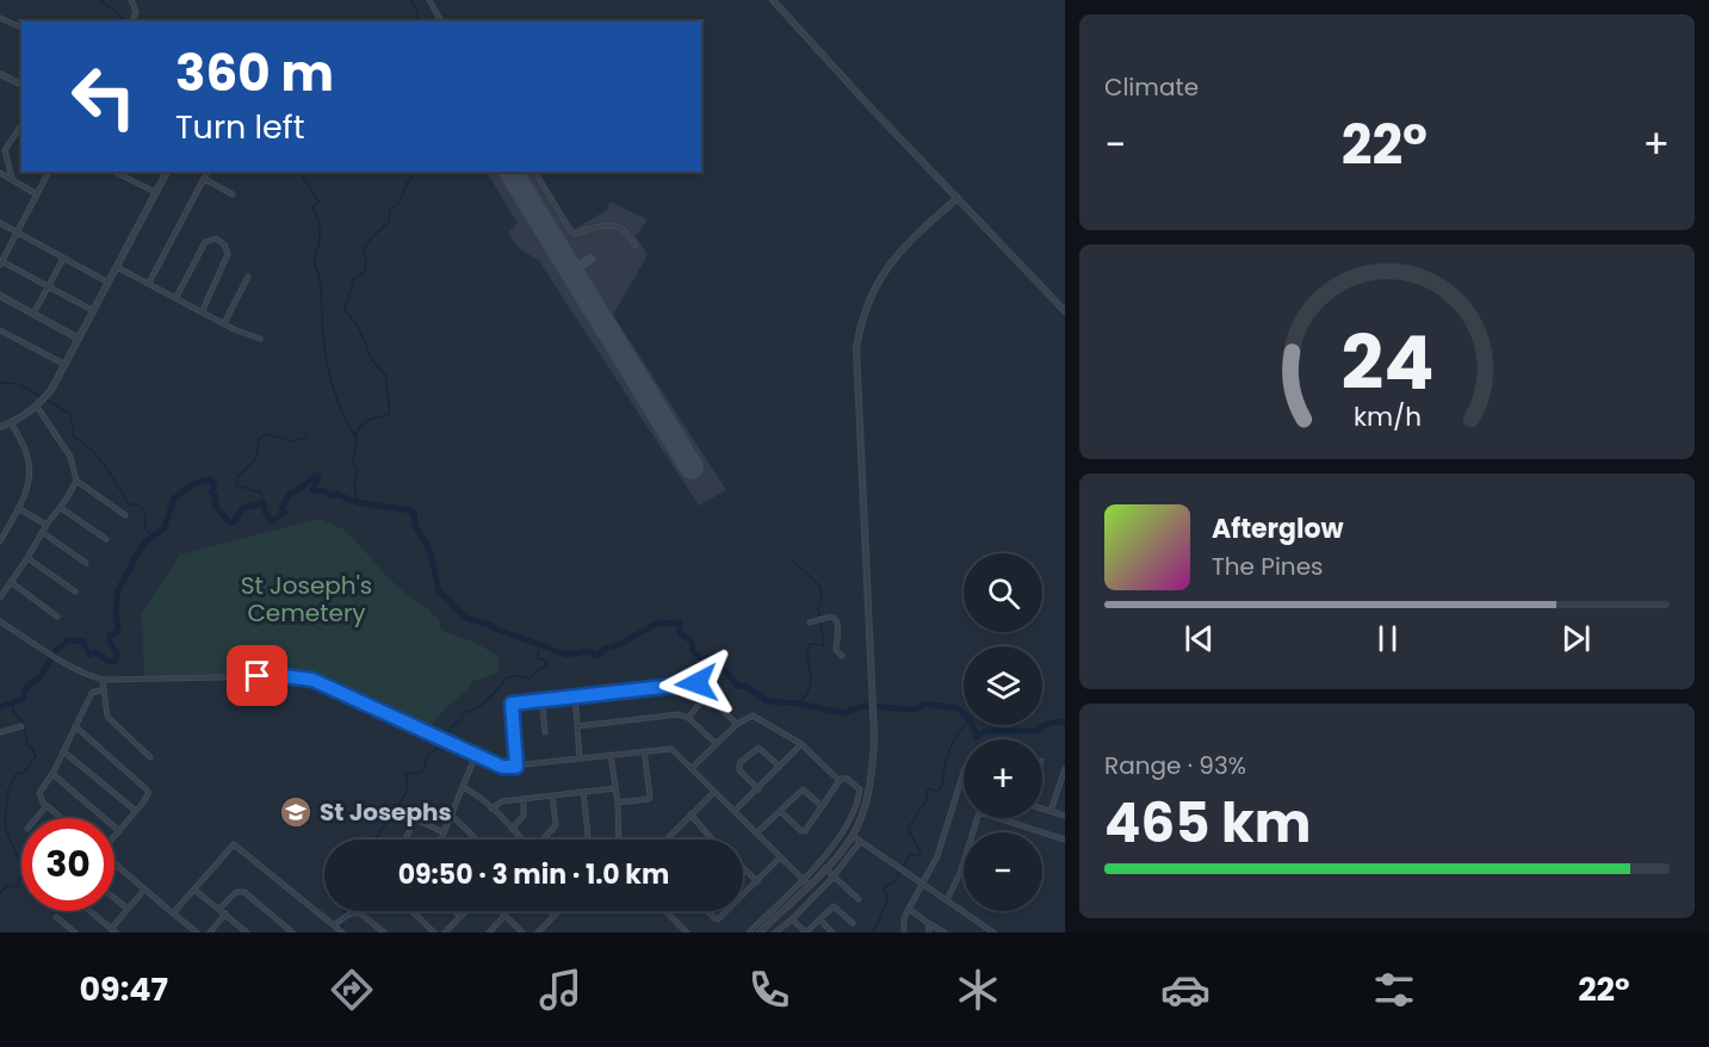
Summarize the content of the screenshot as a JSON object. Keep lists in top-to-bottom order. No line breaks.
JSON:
{"parks":["St Joseph's Cemetery"],"places":{"school or university":["St Josephs"]},"page":{"tile":["Climate",["Range · 93%","465 km"]],"turn":["360 m","Turn left"],"heat":["−","22°","+"],"song":["Afterglow","The Pines"],"map_buttons":["+","−"],"limit":"30","trip":"09:50 · 3 min · 1.0 km","tabs":["09:47","22°"],"gauge":["24","km/h"]}}
